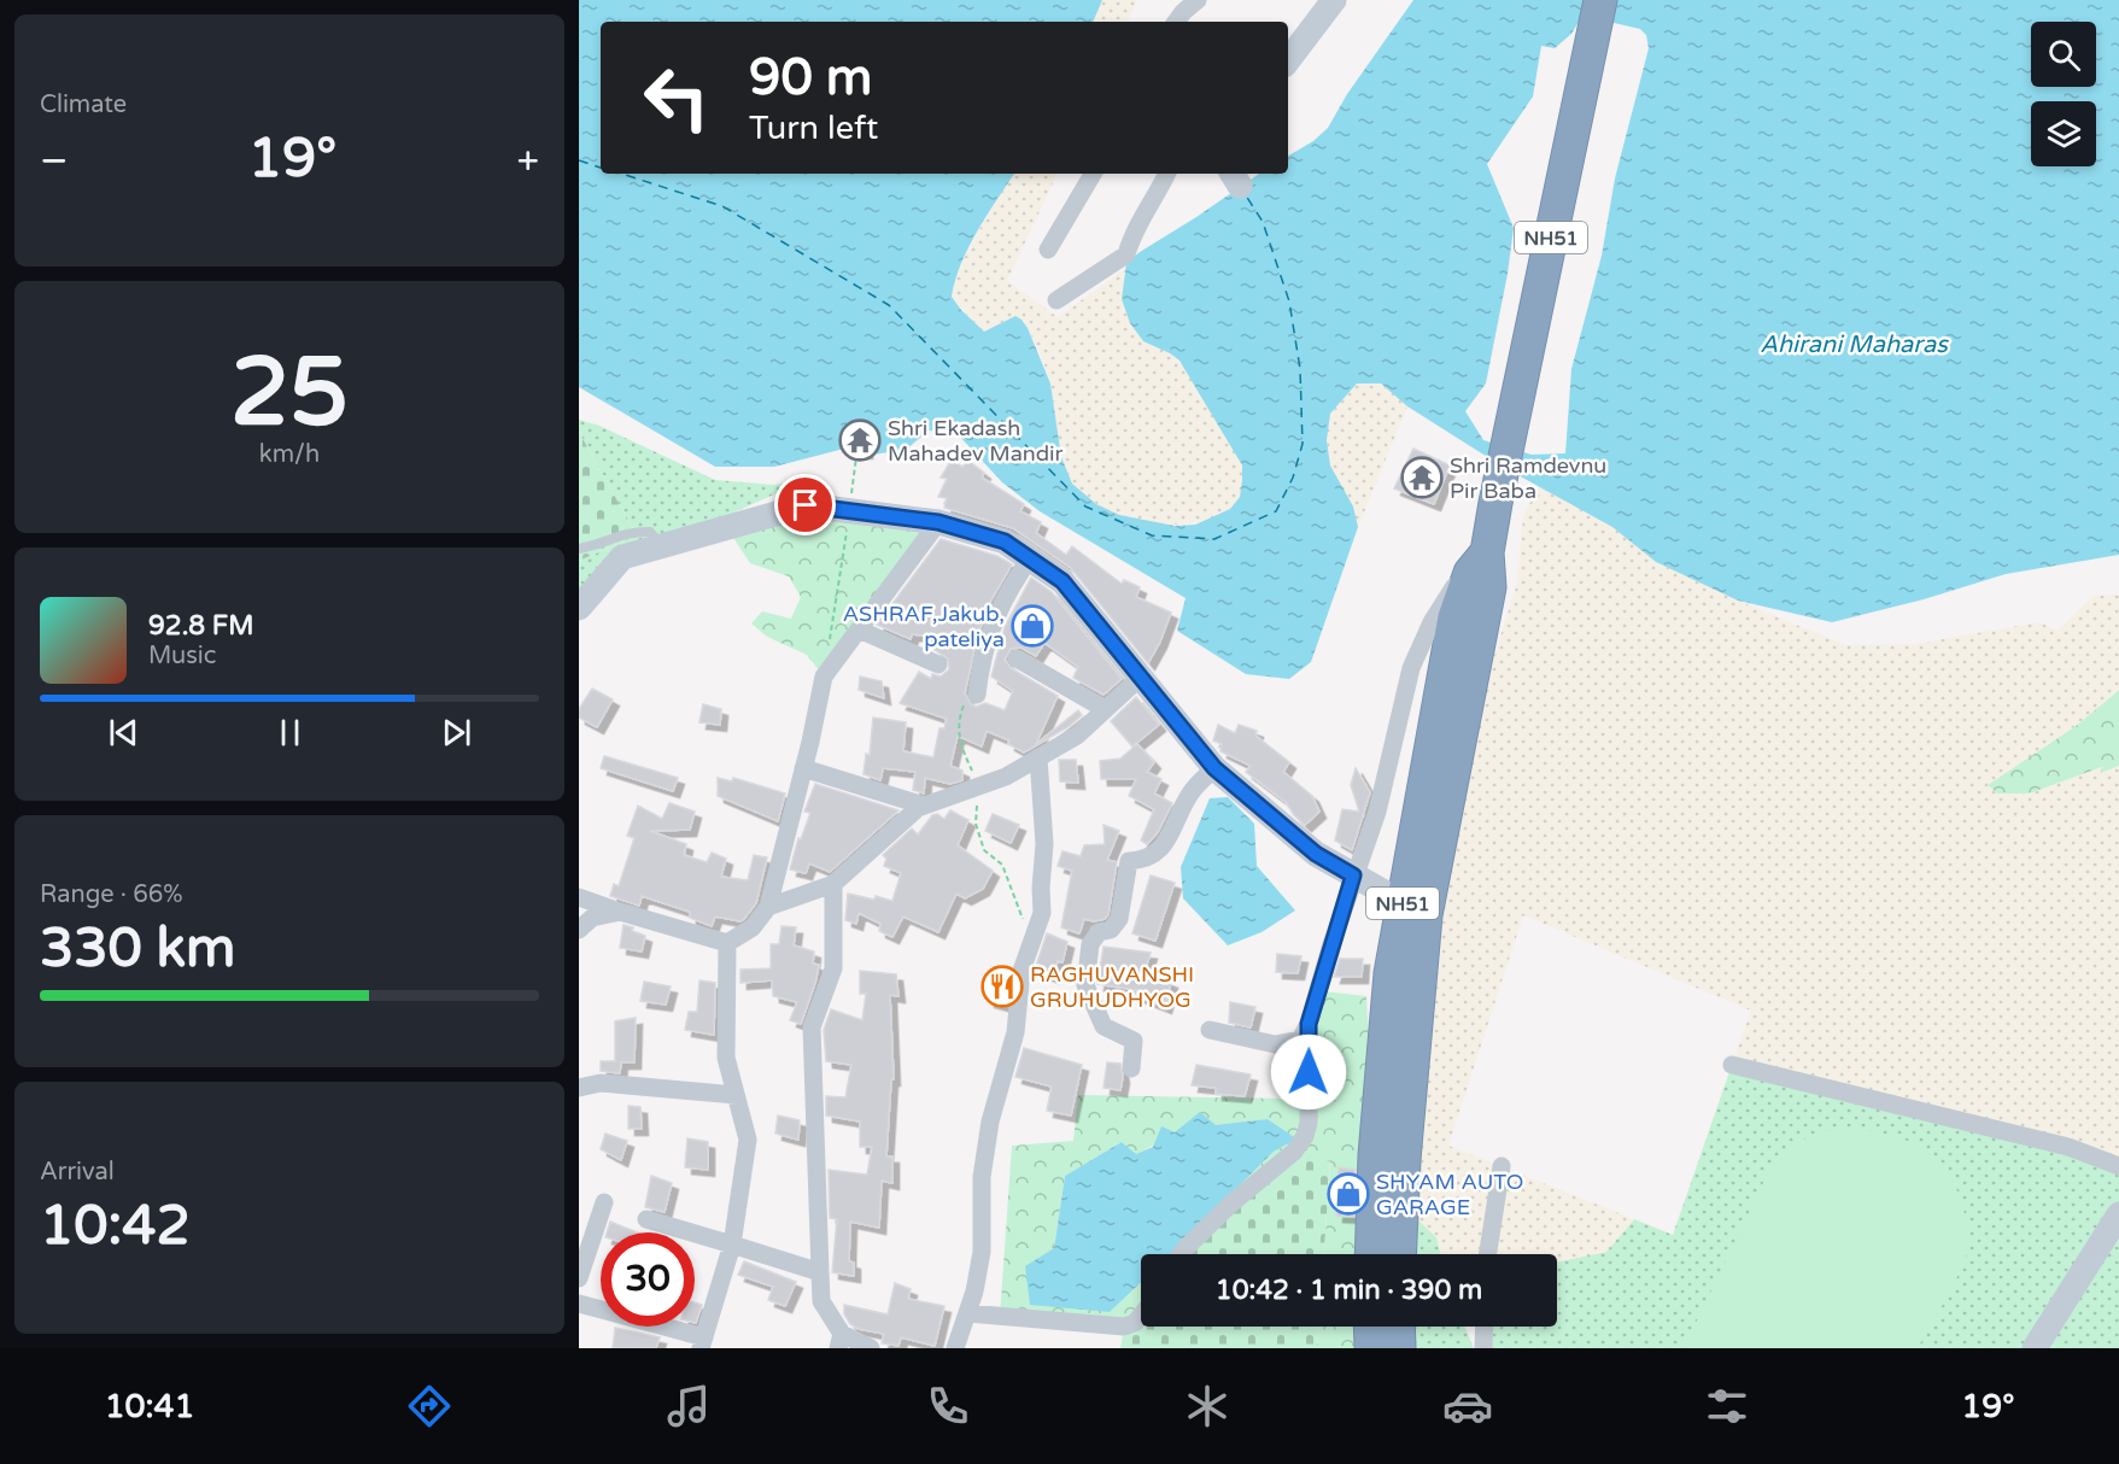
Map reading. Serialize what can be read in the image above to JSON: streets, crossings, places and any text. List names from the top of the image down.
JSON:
{
  "streets": {
    "highway": ["NH51"]
  },
  "water": ["Ahirani Maharas"],
  "places": {
    "temple": ["Shri Ekadash Mahadev Mandir", "Shri Ramdevnu Pir Baba"],
    "shop": ["ASHRAF,Jakub, pateliya", "SHYAM AUTO GARAGE"],
    "restaurant": ["RAGHUVANSHI GRUHUDHYOG"]
  },
  "page": {
    "tile": [
      "Climate",
      ["25", "km/h"],
      ["Range · 66%", "330 km"],
      ["Arrival", "10:42"]
    ],
    "turn": ["90 m", "Turn left"],
    "heat": ["−", "19°", "+"],
    "song": ["92.8 FM", "Music"],
    "limit": "30",
    "trip": "10:42 · 1 min · 390 m",
    "tabs": ["10:41", "19°"]
  }
}
